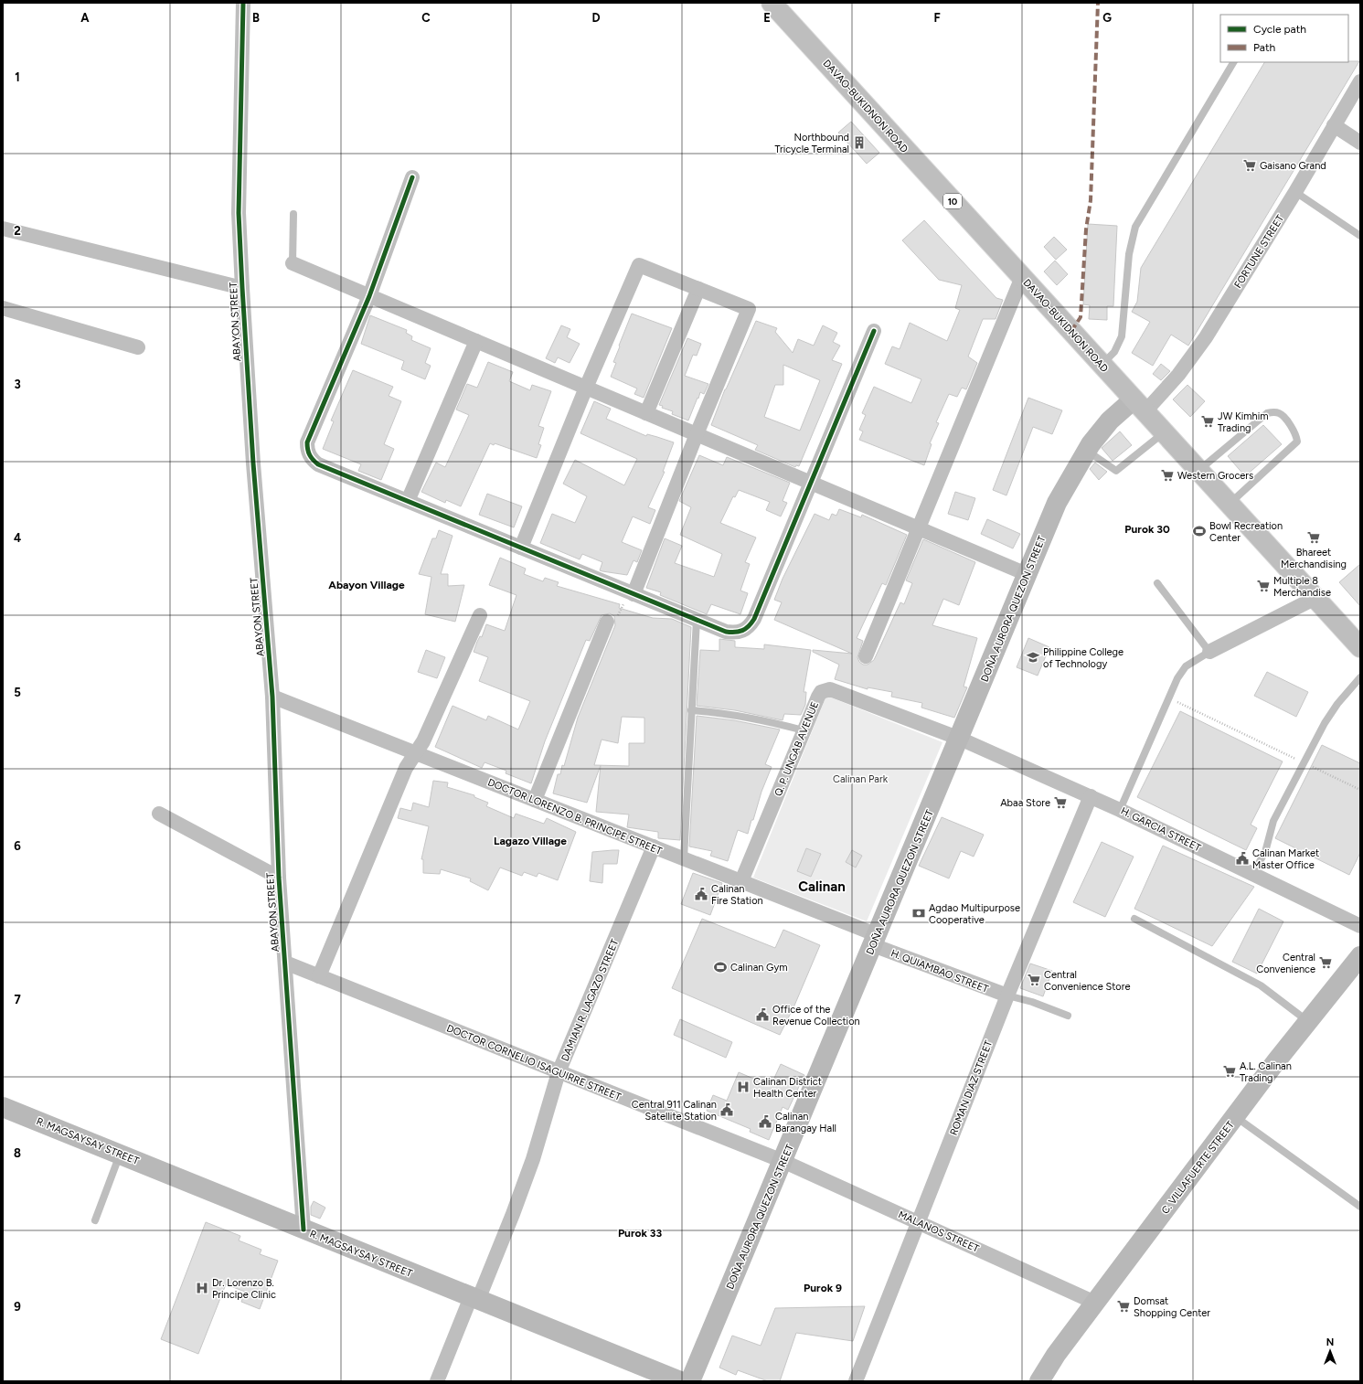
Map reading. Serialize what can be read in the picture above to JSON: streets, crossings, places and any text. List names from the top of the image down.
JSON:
{
  "streets": {
    "highway": ["DAVAO-BUKIDNON ROAD", "10"],
    "main road": ["DOÑA AURORA QUEZON STREET", "R. MAGSAYSAY STREET", "C. VILLAFUERTE STREET"],
    "street": [
      "FORTUNE STREET",
      "ABAYON STREET",
      "Q. P. UNGAB AVENUE",
      "DOCTOR LORENZO B. PRINCIPE STREET",
      "H. GARCIA STREET",
      "H. QUIAMBAO STREET",
      "DAMIAN R. LAGAZO STREET",
      "DOCTOR CORNELIO ISAGUIRRE STREET",
      "ROMAN DIAZ STREET",
      "MALANOS STREET"
    ]
  },
  "crossings": [
    ["DAVAO-BUKIDNON ROAD", "FORTUNE STREET"],
    ["DAVAO-BUKIDNON ROAD", "DOÑA AURORA QUEZON STREET"],
    ["FORTUNE STREET", "DOÑA AURORA QUEZON STREET"],
    ["ABAYON STREET", "DOCTOR LORENZO B. PRINCIPE STREET"],
    ["ABAYON STREET", "DOCTOR CORNELIO ISAGUIRRE STREET"],
    ["ABAYON STREET", "R. MAGSAYSAY STREET"],
    ["DOÑA AURORA QUEZON STREET", "Q. P. UNGAB AVENUE"],
    ["DOÑA AURORA QUEZON STREET", "DOCTOR LORENZO B. PRINCIPE STREET"],
    ["DOÑA AURORA QUEZON STREET", "H. GARCIA STREET"],
    ["DOÑA AURORA QUEZON STREET", "H. QUIAMBAO STREET"],
    ["DOÑA AURORA QUEZON STREET", "DOCTOR CORNELIO ISAGUIRRE STREET"],
    ["DOÑA AURORA QUEZON STREET", "MALANOS STREET"],
    ["Q. P. UNGAB AVENUE", "DOCTOR LORENZO B. PRINCIPE STREET"],
    ["Q. P. UNGAB AVENUE", "H. GARCIA STREET"],
    ["DOCTOR LORENZO B. PRINCIPE STREET", "H. QUIAMBAO STREET"],
    ["DOCTOR LORENZO B. PRINCIPE STREET", "DAMIAN R. LAGAZO STREET"],
    ["H. GARCIA STREET", "ROMAN DIAZ STREET"],
    ["H. QUIAMBAO STREET", "ROMAN DIAZ STREET"],
    ["DAMIAN R. LAGAZO STREET", "DOCTOR CORNELIO ISAGUIRRE STREET"],
    ["DAMIAN R. LAGAZO STREET", "R. MAGSAYSAY STREET"],
    ["DOCTOR CORNELIO ISAGUIRRE STREET", "MALANOS STREET"],
    ["ROMAN DIAZ STREET", "MALANOS STREET"],
    ["C. VILLAFUERTE STREET", "MALANOS STREET"]
  ],
  "districts": [
    "Purok 30",
    "Abayon Village",
    "Lagazo Village",
    "Calinan",
    "Purok 33",
    "Purok 9"
  ],
  "parks": ["Calinan Park"],
  "places": {
    "building": ["Northbound Tricycle Terminal"],
    "supermarket": [
      "Gaisano Grand",
      "JW Kimhim Trading",
      "Western Grocers",
      "Bhareet Merchandising",
      "Multiple 8 Merchandise",
      "Abaa Store",
      "Central Convenience",
      "Central Convenience Store",
      "A.L. Calinan Trading",
      "Domsat Shopping Center"
    ],
    "sports": ["Bowl Recreation Center", "Calinan Gym"],
    "school or university": ["Philippine College of Technology"],
    "public building": [
      "Calinan Market Master Office",
      "Calinan Fire Station",
      "Office of the Revenue Collection",
      "Central 911 Calinan Satellite Station",
      "Calinan Barangay Hall"
    ],
    "bank": ["Agdao Multipurpose Cooperative"],
    "hospital": ["Calinan District Health Center", "Dr. Lorenzo B. Principe Clinic"]
  },
  "legend": ["Cycle path", "Path"],
  "north": "top",
  "grid": {
    "columns": [
      "A",
      "B",
      "C",
      "D",
      "E",
      "F",
      "G"
    ],
    "rows": [
      "1",
      "2",
      "3",
      "4",
      "5",
      "6",
      "7",
      "8",
      "9"
    ]
  }
}
